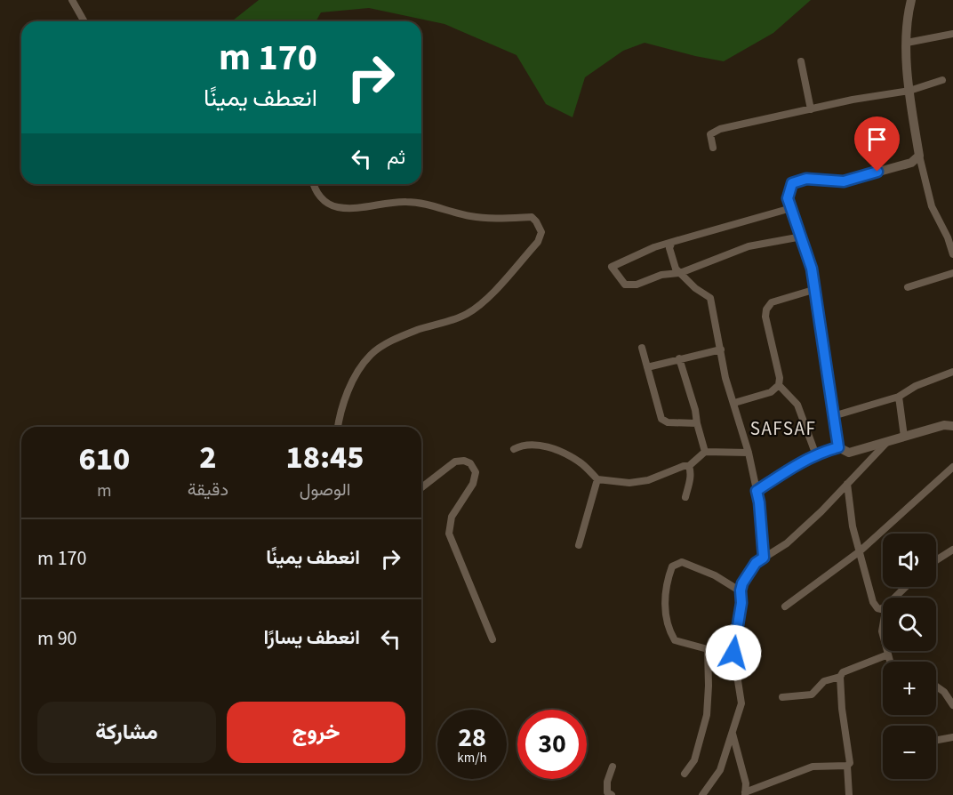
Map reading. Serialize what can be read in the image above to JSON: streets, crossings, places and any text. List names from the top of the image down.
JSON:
{
  "districts": ["SAFSAF"],
  "page": {
    "turn": ["170 m", "انعطف يمينًا"],
    "then": "ثم",
    "eta": [
      "18:45",
      "الوصول",
      "2",
      "دقيقة",
      "610",
      "m"
    ],
    "list": [
      {
        "name": "انعطف يمينًا",
        "value": "170 m"
      },
      {
        "name": "انعطف يسارًا",
        "value": "90 m"
      }
    ],
    "map_buttons": ["+", "−"],
    "buttons": ["خروج", "مشاركة"],
    "speed": "28 km/h",
    "limit": "30"
  }
}
